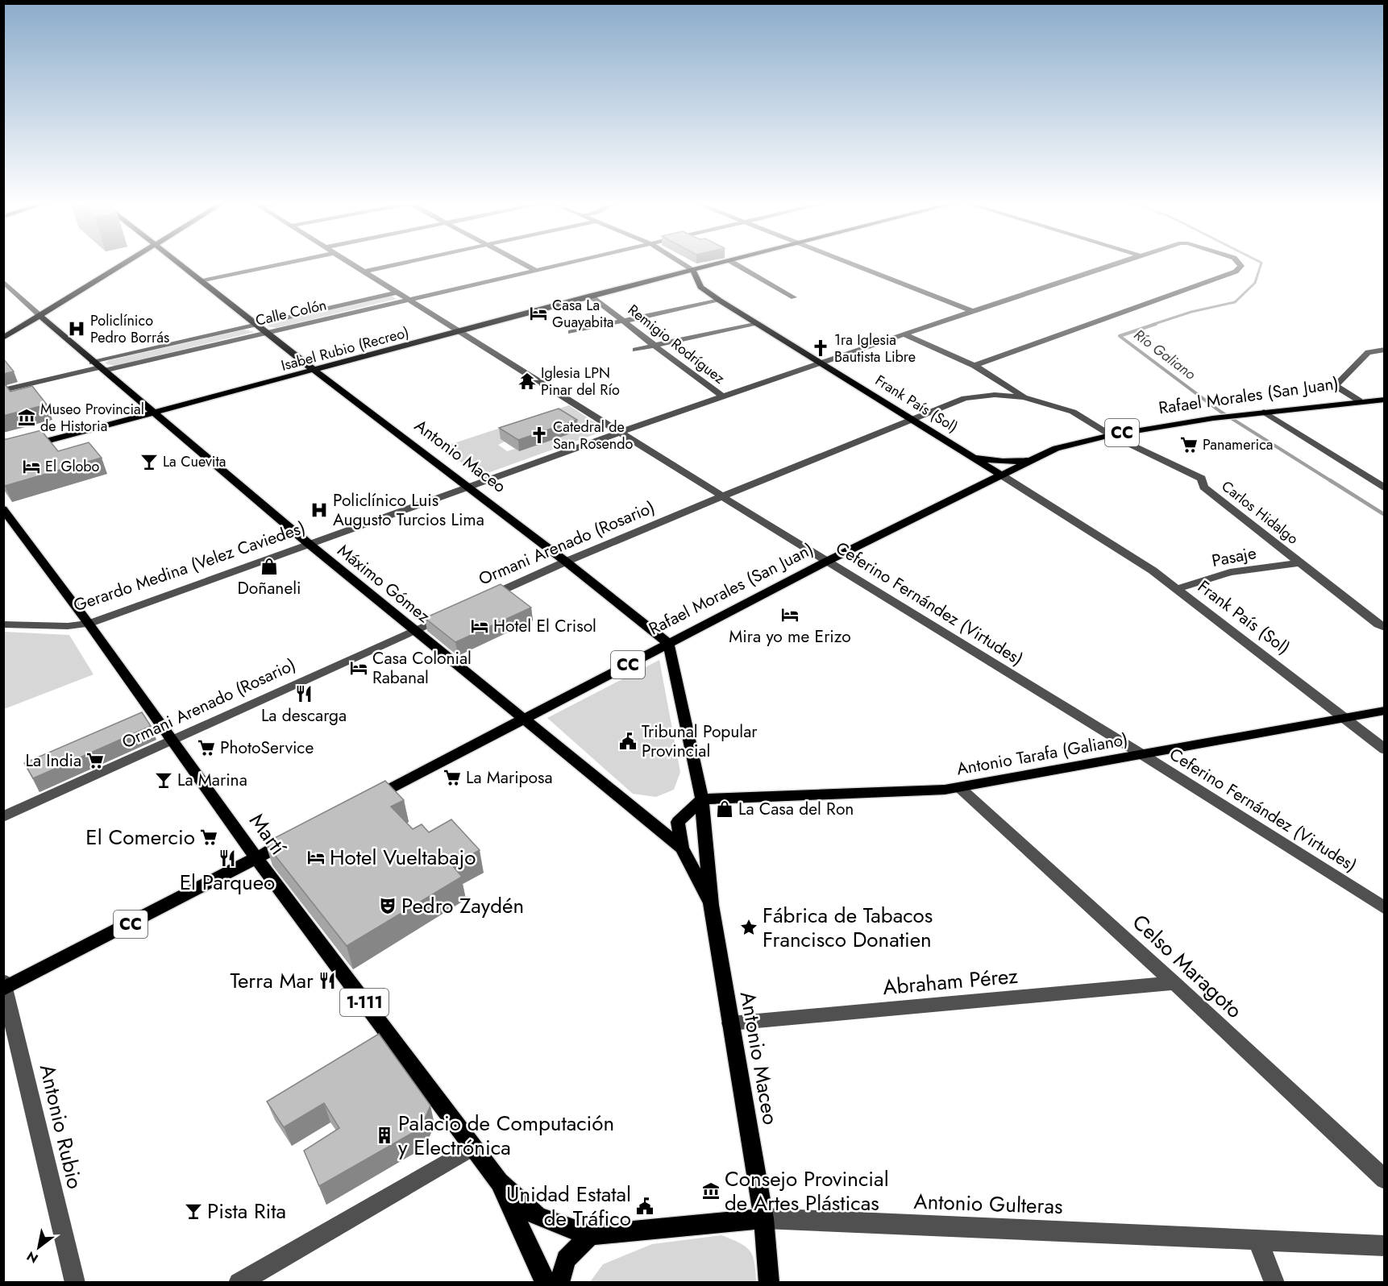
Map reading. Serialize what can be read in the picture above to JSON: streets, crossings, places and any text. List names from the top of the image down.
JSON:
{
  "streets": {
    "main road": [
      "Isabel Rubio (Recreo)",
      "Rafael Morales (San Juan)",
      "Frank País (Sol)",
      "CC",
      "Antonio Maceo",
      "Máximo Gómez",
      "Antonio Tarafa (Galiano)",
      "Martí",
      "1-111",
      "Antonio Gulteras"
    ],
    "street": [
      "Calle Colón",
      "Remigio Rodríguez",
      "Carlos Hidalgo",
      "Ormani Arenado (Rosario)",
      "Pasaje",
      "Gerardo Medina (Velez Caviedes)",
      "Ceferino Fernández (Virtudes)",
      "Celso Maragoto",
      "Abraham Pérez",
      "Antonio Rubio"
    ]
  },
  "crossings": [
    ["Calle Colón", "Antonio Maceo"],
    ["Calle Colón", "Máximo Gómez"],
    ["Calle Colón", "Ceferino Fernández (Virtudes)"],
    ["Remigio Rodríguez", "Isabel Rubio (Recreo)"],
    ["Remigio Rodríguez", "Gerardo Medina (Velez Caviedes)"],
    ["Isabel Rubio (Recreo)", "Frank País (Sol)"],
    ["Isabel Rubio (Recreo)", "Antonio Maceo"],
    ["Isabel Rubio (Recreo)", "Máximo Gómez"],
    ["Isabel Rubio (Recreo)", "Ceferino Fernández (Virtudes)"],
    ["Rafael Morales (San Juan)", "Frank País (Sol)"],
    ["Rafael Morales (San Juan)", "CC"],
    ["Rafael Morales (San Juan)", "Antonio Maceo"],
    ["Rafael Morales (San Juan)", "Carlos Hidalgo"],
    ["Rafael Morales (San Juan)", "Máximo Gómez"],
    ["Rafael Morales (San Juan)", "Ceferino Fernández (Virtudes)"],
    ["Frank País (Sol)", "CC"],
    ["Frank País (Sol)", "Ormani Arenado (Rosario)"],
    ["Frank País (Sol)", "Pasaje"],
    ["Frank País (Sol)", "Gerardo Medina (Velez Caviedes)"],
    ["Frank País (Sol)", "Antonio Tarafa (Galiano)"],
    ["CC", "Martí"],
    ["CC", "Antonio Rubio"],
    ["Antonio Maceo", "Ormani Arenado (Rosario)"],
    ["Antonio Maceo", "Gerardo Medina (Velez Caviedes)"],
    ["Antonio Maceo", "Máximo Gómez"],
    ["Antonio Maceo", "Antonio Tarafa (Galiano)"],
    ["Antonio Maceo", "Abraham Pérez"],
    ["Antonio Maceo", "Antonio Gulteras"],
    ["Carlos Hidalgo", "Ormani Arenado (Rosario)"],
    ["Carlos Hidalgo", "Pasaje"],
    ["Carlos Hidalgo", "Gerardo Medina (Velez Caviedes)"],
    ["Ormani Arenado (Rosario)", "Máximo Gómez"],
    ["Ormani Arenado (Rosario)", "Ceferino Fernández (Virtudes)"],
    ["Ormani Arenado (Rosario)", "Martí"],
    ["Gerardo Medina (Velez Caviedes)", "Máximo Gómez"],
    ["Gerardo Medina (Velez Caviedes)", "Ceferino Fernández (Virtudes)"],
    ["Gerardo Medina (Velez Caviedes)", "Martí"],
    ["Ceferino Fernández (Virtudes)", "Antonio Tarafa (Galiano)"],
    ["Antonio Tarafa (Galiano)", "Celso Maragoto"],
    ["Martí", "1-111"],
    ["Martí", "Antonio Gulteras"],
    ["Celso Maragoto", "Abraham Pérez"],
    ["1-111", "Antonio Gulteras"]
  ],
  "water": ["Río Galiano"],
  "places": {
    "hotel": [
      "Casa La Guayabita",
      "El Globo",
      "Mira yo me Erizo",
      "Hotel El Crisol",
      "Casa Colonial Rabanal",
      "Hotel Vueltabajo"
    ],
    "hospital": ["Policlínico Pedro Borrás", "Policlínico Luis Augusto Turcios Lima"],
    "church": ["1ra Iglesia Bautista Libre", "Catedral de San Rosendo"],
    "temple": ["Iglesia LPN Pinar del Río"],
    "museum": ["Museo Provincial de Historia", "Consejo Provincial de Artes Plásticas"],
    "supermarket": [
      "Panamerica",
      "PhotoService",
      "La India",
      "La Mariposa",
      "El Comercio"
    ],
    "bar": ["La Cuevita", "La Marina", "Pista Rita"],
    "shop": ["Doñaneli", "La Casa del Ron"],
    "restaurant": ["La descarga", "El Parqueo", "Terra Mar"],
    "public building": ["Tribunal Popular Provincial", "Unidad Estatal de Tráfico"],
    "theatre": ["Pedro Zaydén"],
    "place": ["Fábrica de Tabacos Francisco Donatien"],
    "building": ["Palacio de Computación y Electrónica"]
  },
  "north": "bottom left"
}
